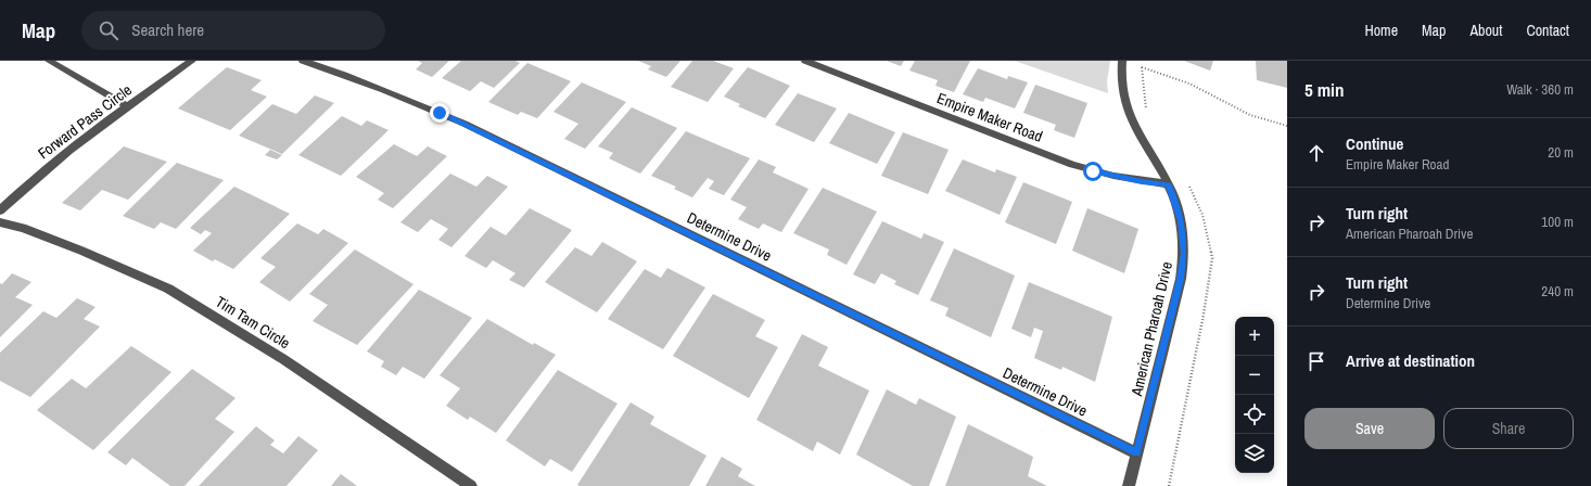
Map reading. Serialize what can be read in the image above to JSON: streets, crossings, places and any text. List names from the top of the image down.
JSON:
{
  "streets": {
    "street": [
      "Empire Maker Road",
      "Forward Pass Circle",
      "Determine Drive",
      "Tim Tam Circle",
      "American Pharoah Drive"
    ]
  },
  "crossings": [
    ["Empire Maker Road", "American Pharoah Drive"],
    ["Determine Drive", "American Pharoah Drive"]
  ],
  "page": {
    "header": "Map",
    "search": "Search here",
    "nav": [
      "Home",
      "Map",
      "About",
      "Contact"
    ],
    "heading": ["5 min", "Walk · 360 m"],
    "list": [
      ["Continue", "Empire Maker Road", "20 m"],
      ["Turn right", "American Pharoah Drive", "100 m"],
      ["Turn right", "Determine Drive", "240 m"],
      "Arrive at destination"
    ],
    "map_buttons": ["+", "−"],
    "buttons": ["Save", "Share"]
  }
}
